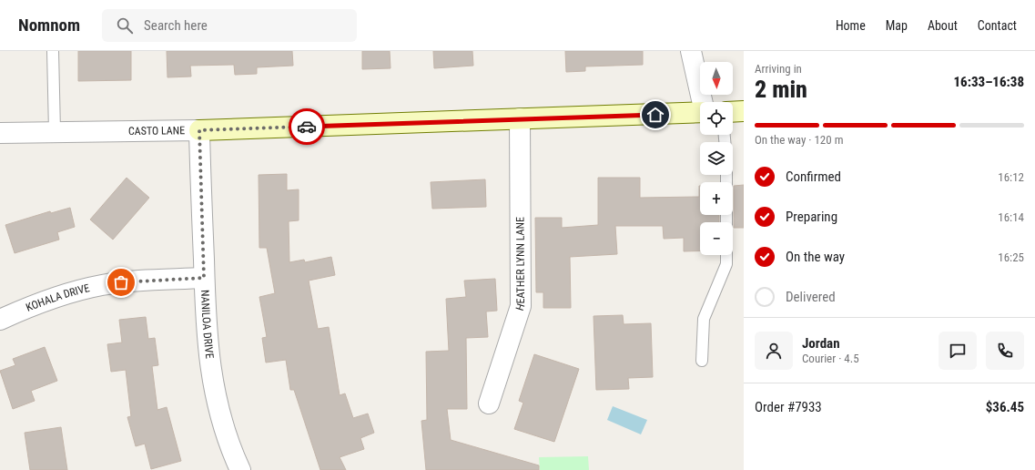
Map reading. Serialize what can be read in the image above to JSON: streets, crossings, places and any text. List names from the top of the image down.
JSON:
{
  "streets": {
    "street": [
      "CASTO LANE",
      "HEATHER LYNN LANE",
      "KOHALA DRIVE",
      "NANILOA DRIVE"
    ]
  },
  "crossings": [
    ["CASTO LANE", "HEATHER LYNN LANE"],
    ["CASTO LANE", "NANILOA DRIVE"],
    ["KOHALA DRIVE", "NANILOA DRIVE"]
  ],
  "north": "bottom",
  "page": {
    "header": "Nomnom",
    "search": "Search here",
    "nav": [
      "Home",
      "Map",
      "About",
      "Contact"
    ],
    "heading": ["2 min", "Arriving in", "16:33–16:38"],
    "panel": [
      "Jordan",
      "Courier · 4.5",
      "Order #7933",
      "$36.45"
    ],
    "map_buttons": ["+", "−"],
    "bar": "On the way · 120 m",
    "list": [
      ["Confirmed", "16:12"],
      ["Preparing", "16:14"],
      ["On the way", "16:25"],
      "Delivered"
    ]
  }
}
